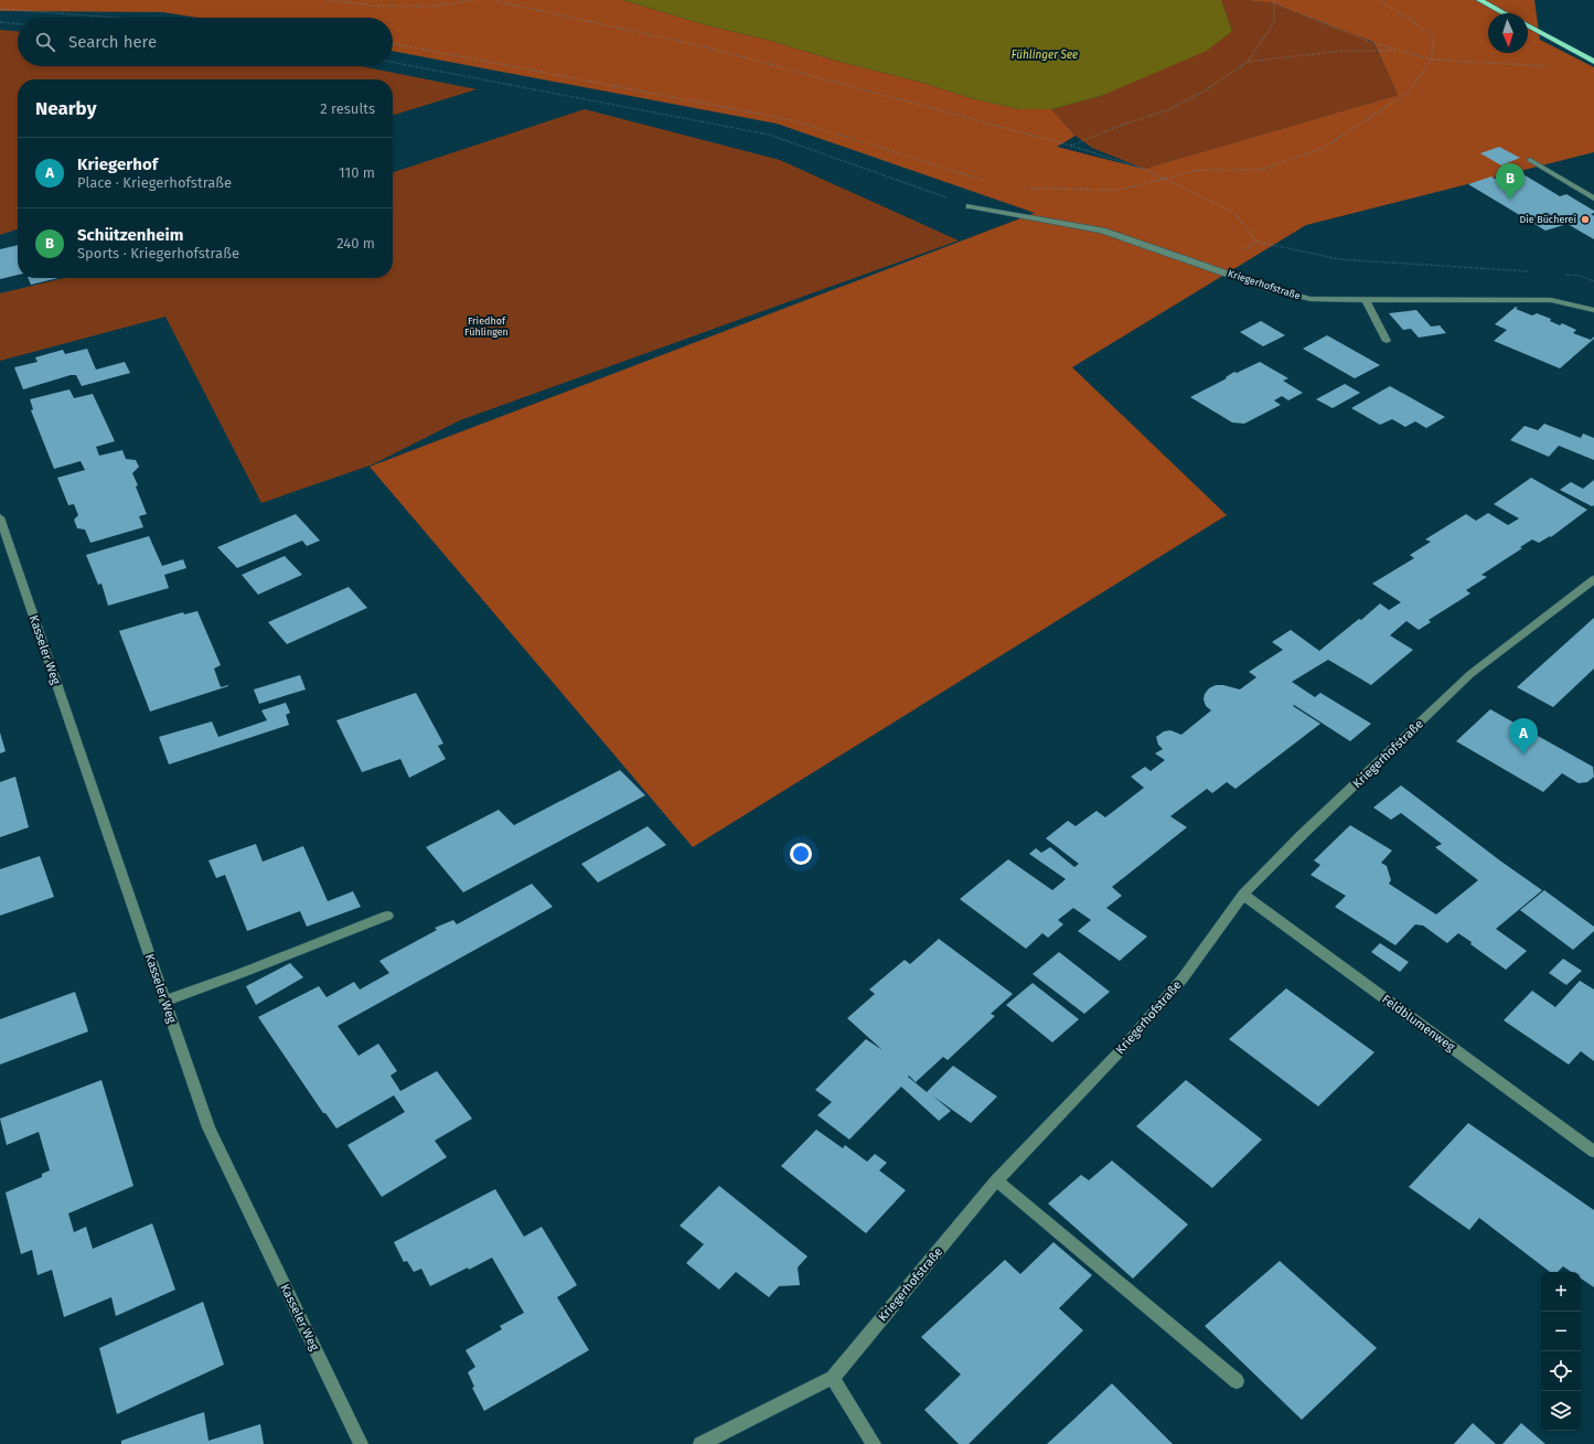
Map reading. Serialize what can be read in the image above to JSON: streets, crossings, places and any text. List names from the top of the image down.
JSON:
{
  "streets": {
    "street": ["Kriegerhofstraße", "Kasseler Weg", "Feldblumenweg"]
  },
  "crossings": [
    ["Kriegerhofstraße", "Feldblumenweg"]
  ],
  "water": ["Fühlinger See"],
  "parks": ["Friedhof Fühlingen"],
  "places": ["Die Bücherei"],
  "north": "bottom",
  "page": {
    "search": "Search here",
    "heading": ["Nearby", "2 results"],
    "list": [
      {
        "mark": "A",
        "name": "Kriegerhof",
        "note": "Place · Kriegerhofstraße",
        "value": "110 m"
      },
      {
        "mark": "B",
        "name": "Schützenheim",
        "note": "Sports · Kriegerhofstraße",
        "value": "240 m"
      }
    ],
    "pins": ["B", "A"],
    "map_buttons": ["+", "−"]
  }
}
